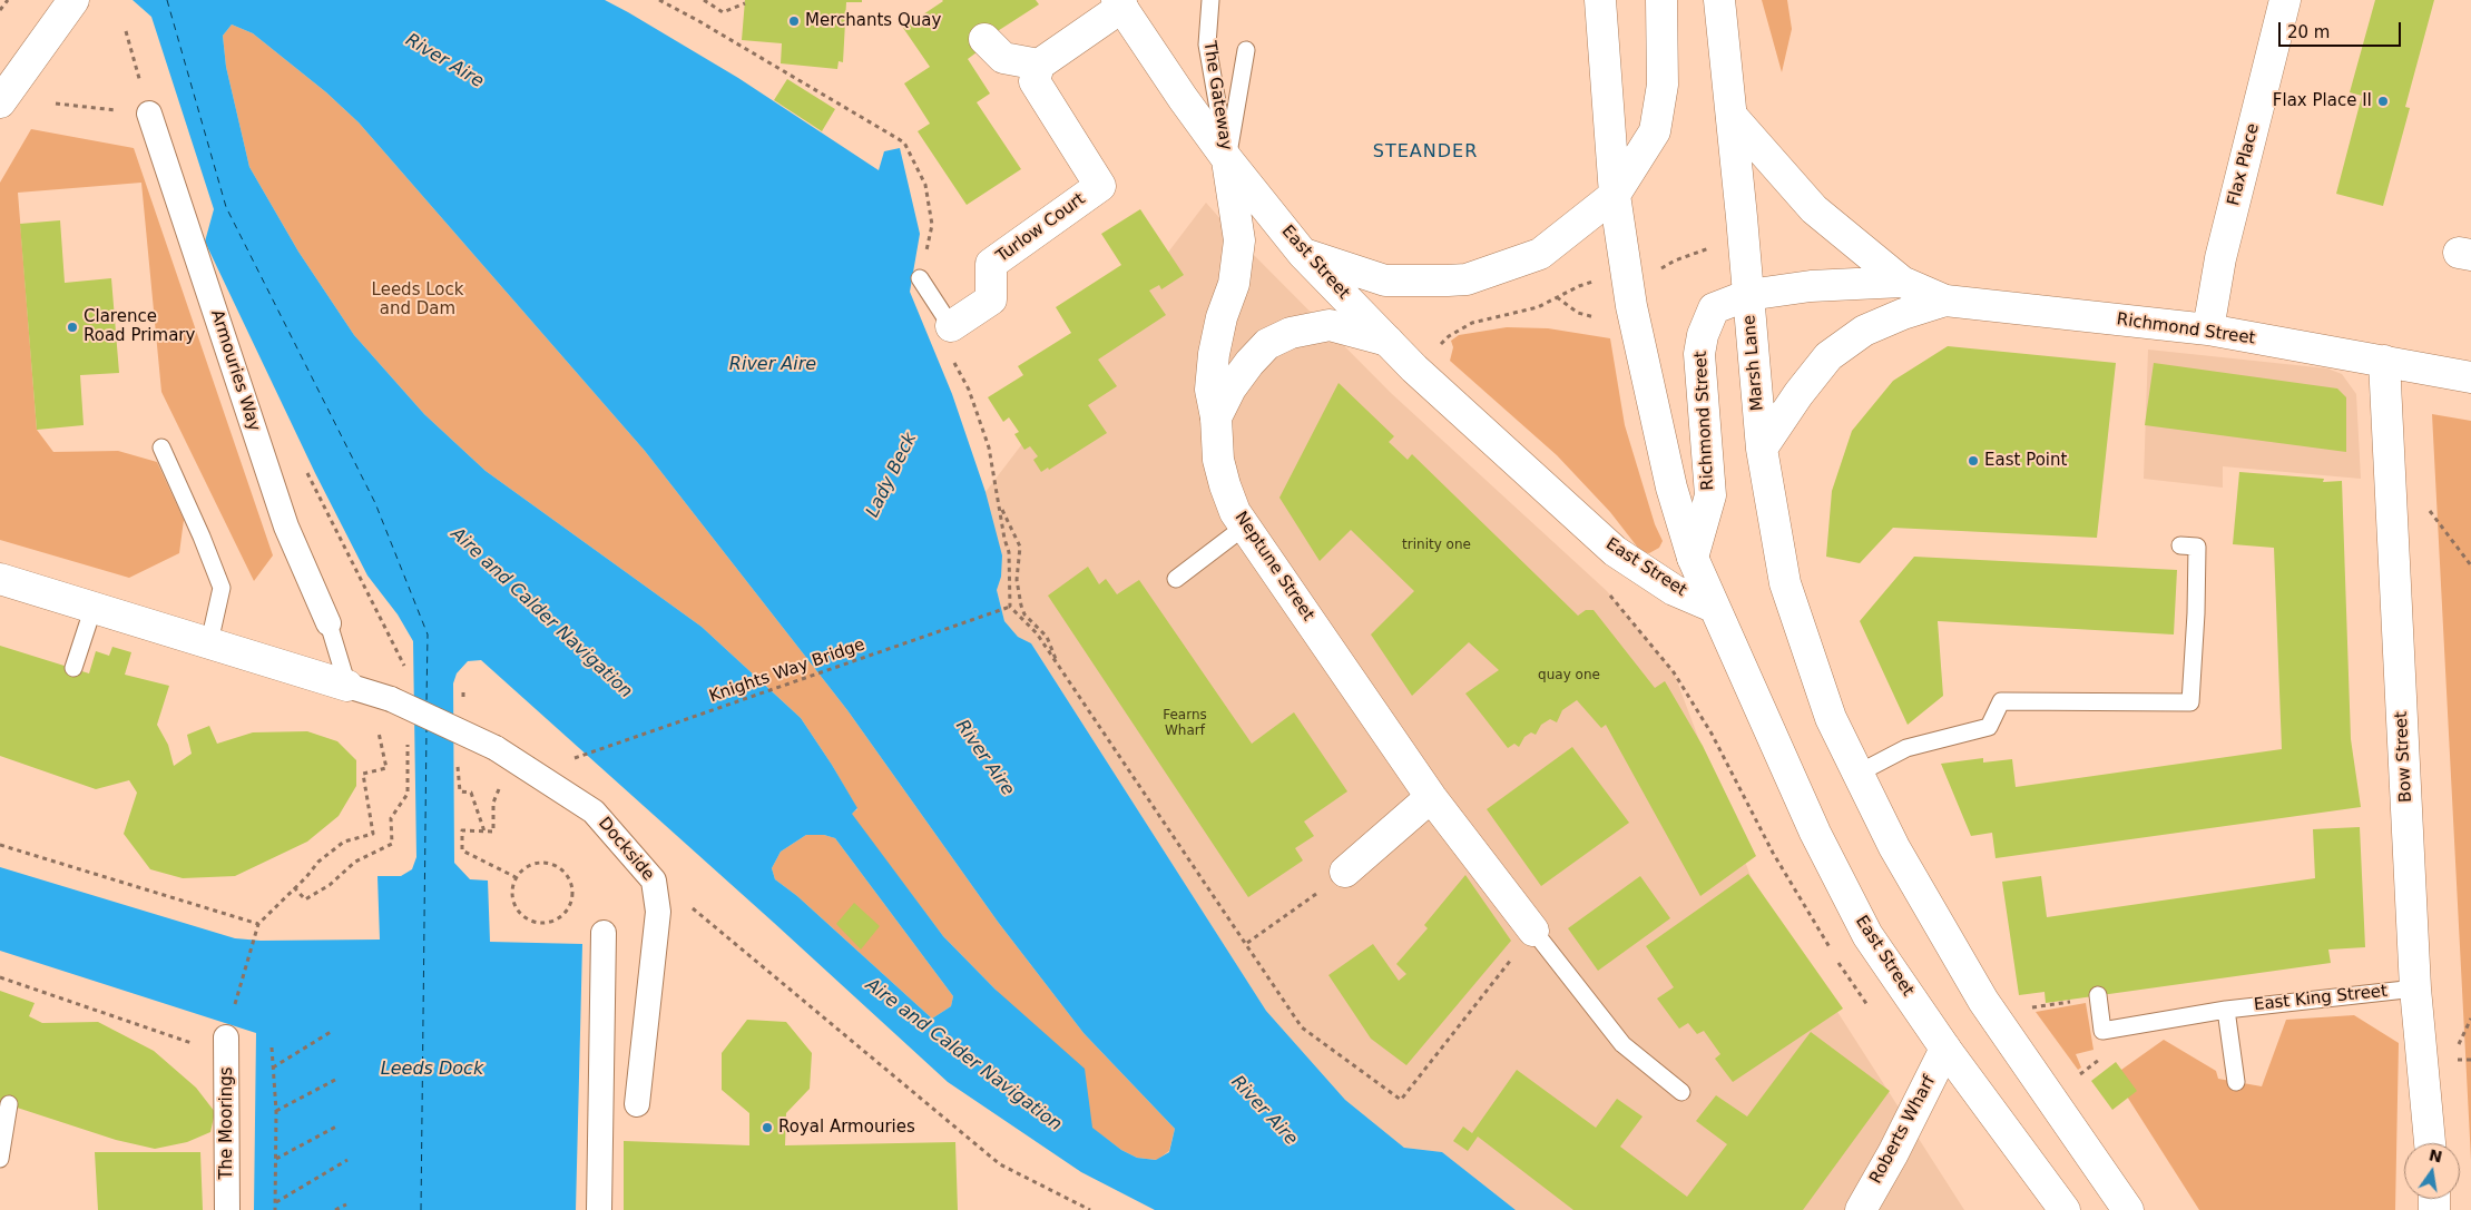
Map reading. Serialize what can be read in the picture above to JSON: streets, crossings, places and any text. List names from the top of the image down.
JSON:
{
  "streets": {
    "main road": [
      "Flax Place",
      "Turlow Court",
      "East Street",
      "Richmond Street",
      "Marsh Lane",
      "Neptune Street",
      "Bow Street",
      "Roberts Wharf"
    ],
    "street": ["Armouries Way", "Dockside", "The Moorings"],
    "lane": ["The Gateway", "East King Street"],
    "path": ["Knights Way Bridge"]
  },
  "crossings": [
    ["The Gateway", "East Street"],
    ["Flax Place", "Richmond Street"],
    ["East Street", "Neptune Street"],
    ["East Street", "Roberts Wharf"],
    ["Richmond Street", "Marsh Lane"],
    ["Richmond Street", "Bow Street"],
    ["Bow Street", "East King Street"]
  ],
  "districts": ["STEANDER"],
  "water": [
    "River Aire",
    "Lady Beck",
    "Aire and Calder Navigation",
    "Leeds Dock"
  ],
  "parks": ["Leeds Lock and Dam"],
  "places": [
    "Merchants Quay",
    "Flax Place II",
    "Clarence Road Primary",
    "East Point",
    "Royal Armouries"
  ],
  "house_numbers": ["trinity one", "quay one", "Fearns Wharf"],
  "scale_bar": "20 m",
  "north": "top"
}
